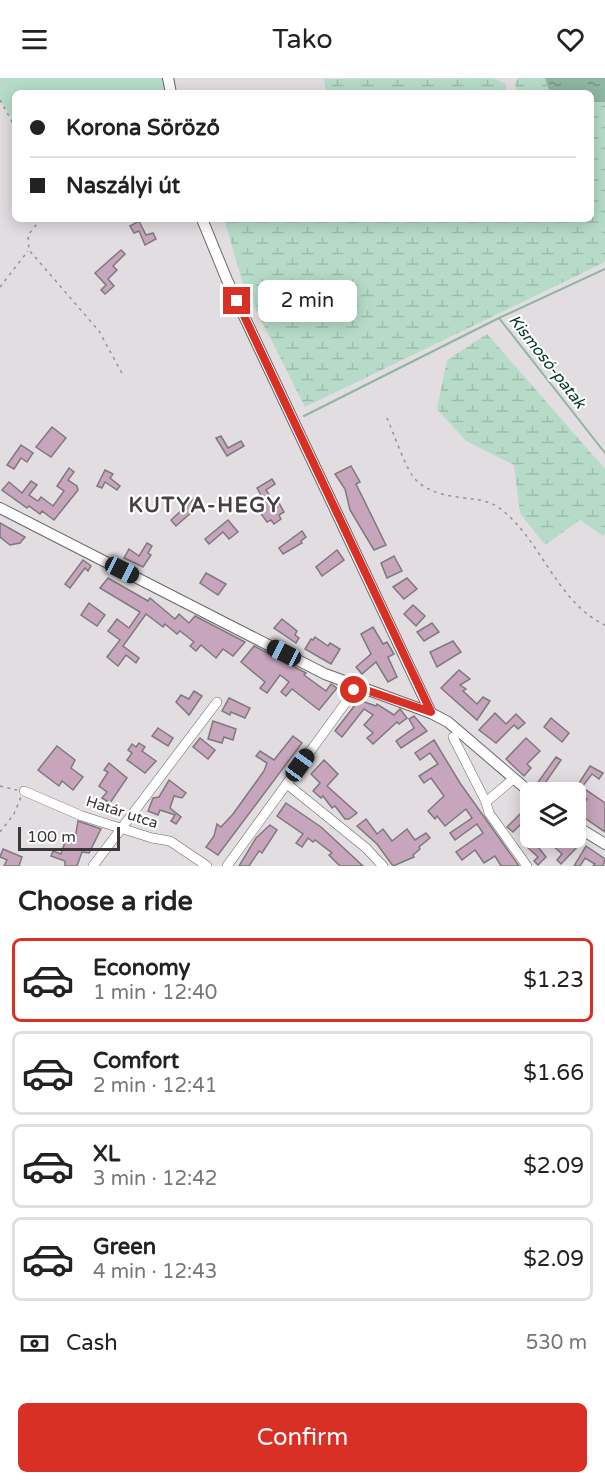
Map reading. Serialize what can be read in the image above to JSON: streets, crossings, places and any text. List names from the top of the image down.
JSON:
{
  "streets": {
    "street": ["Határ utca"]
  },
  "districts": ["KUTYA-HEGY"],
  "water": ["Kismosó-patak"],
  "scale_bar": "100 m",
  "page": {
    "header": "Tako",
    "banner": ["Korona Söröző", "Naszályi út"],
    "bubble": "2 min",
    "scale": "100 m",
    "heading": "Choose a ride",
    "list": [
      {
        "name": "Economy",
        "note": "1 min · 12:40",
        "value": "$1.23"
      },
      {
        "name": "Comfort",
        "note": "2 min · 12:41",
        "value": "$1.66"
      },
      {
        "name": "XL",
        "note": "3 min · 12:42",
        "value": "$2.09"
      },
      {
        "name": "Green",
        "note": "4 min · 12:43",
        "value": "$2.09"
      }
    ],
    "pay": ["Cash", "530 m"],
    "buttons": "Confirm"
  }
}
